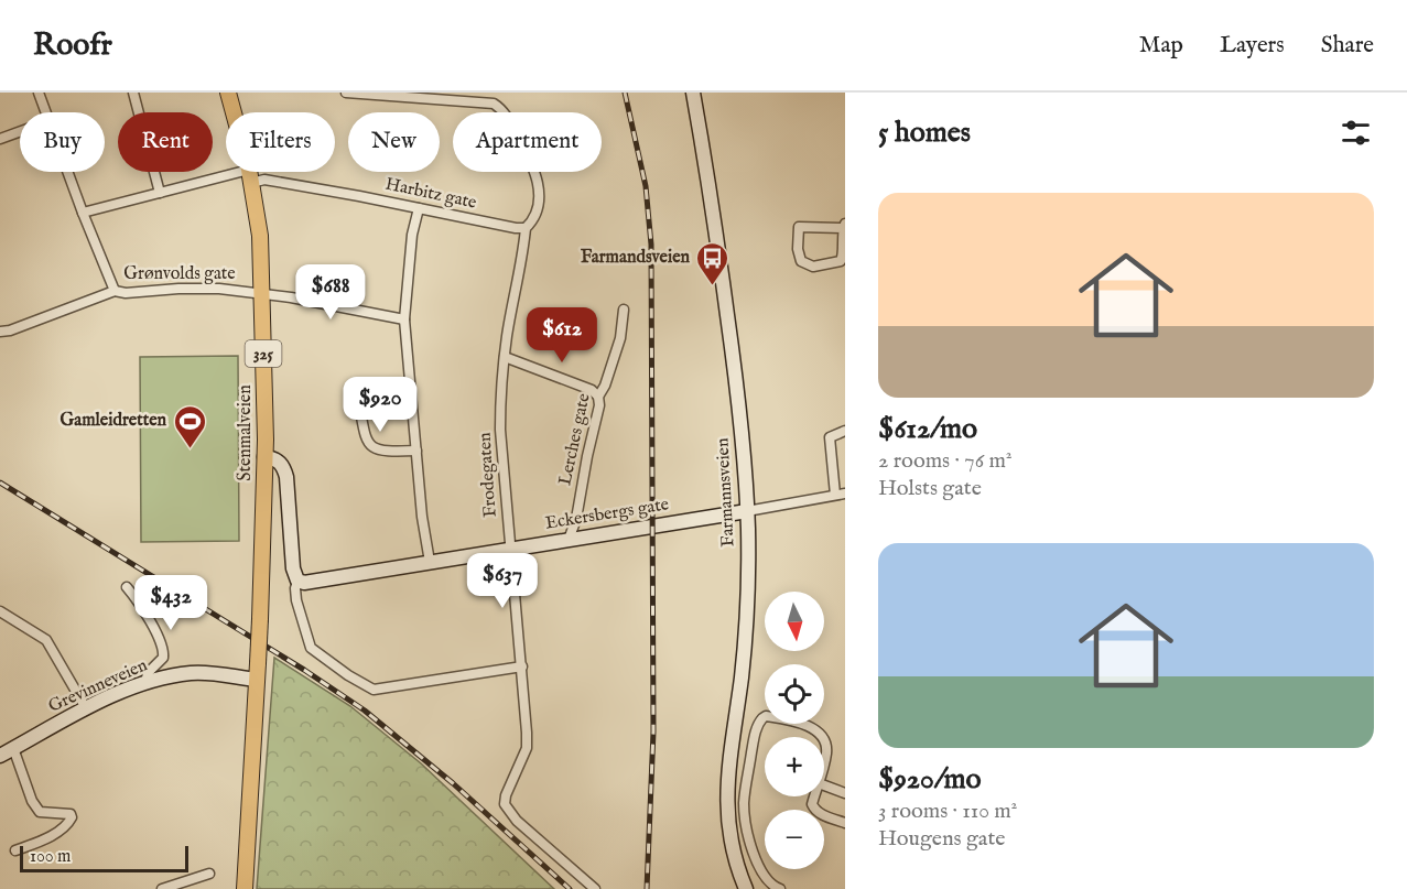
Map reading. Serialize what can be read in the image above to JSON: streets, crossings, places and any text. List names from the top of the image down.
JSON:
{
  "streets": {
    "main road": [
      "325",
      "Stenmalveien",
      "Farmannsveien",
      "Eckersbergs gate",
      "Grevinneveien"
    ],
    "street": [
      "Harbitz gate",
      "Grønvolds gate",
      "Lerches gate",
      "Frodegaten"
    ]
  },
  "crossings": [
    ["Harbitz gate", "Stenmalveien"],
    ["Harbitz gate", "Frodegaten"],
    ["Grønvolds gate", "Stenmalveien"],
    ["325", "Stenmalveien"],
    ["325", "Grevinneveien"],
    ["Stenmalveien", "Grevinneveien"],
    ["Lerches gate", "Eckersbergs gate"],
    ["Frodegaten", "Eckersbergs gate"],
    ["Farmannsveien", "Eckersbergs gate"]
  ],
  "places": {
    "bus stop": ["Farmandsveien"],
    "sports": ["Gamleidretten"]
  },
  "scale_bar": "100 m",
  "north": "bottom",
  "page": {
    "header": "Roofr",
    "nav": ["Map", "Layers", "Share"],
    "heading": "5 homes",
    "chip": [
      "Buy",
      "Rent",
      "Filters",
      "New",
      "Apartment"
    ],
    "list": [
      {
        "name": "$612/mo",
        "note": "2 rooms · 76 m² · Holsts gate"
      },
      {
        "name": "$920/mo",
        "note": "3 rooms · 110 m² · Hougens gate"
      }
    ],
    "price": [
      "$688",
      "$612",
      "$920",
      "$637",
      "$432"
    ],
    "map_buttons": ["+", "−"],
    "scale": "100 m"
  }
}
